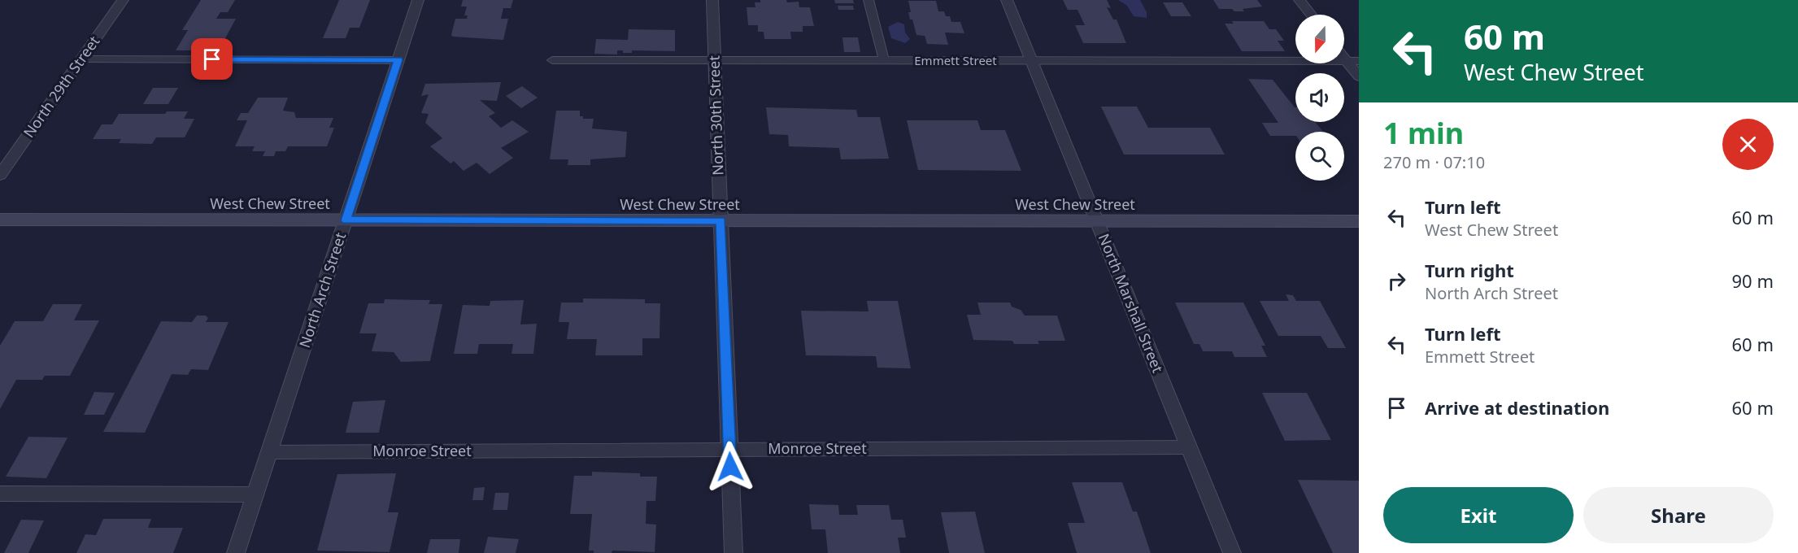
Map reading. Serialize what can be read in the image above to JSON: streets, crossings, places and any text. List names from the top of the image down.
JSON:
{
  "streets": {
    "street": [
      "North 29th Street",
      "North 30th Street",
      "West Chew Street",
      "North Arch Street",
      "North Marshall Street"
    ],
    "lane": ["Emmett Street", "Monroe Street"]
  },
  "crossings": [
    ["Emmett Street", "North 30th Street"],
    ["Emmett Street", "North Marshall Street"],
    ["North 30th Street", "West Chew Street"],
    ["North 30th Street", "Monroe Street"],
    ["West Chew Street", "North Arch Street"],
    ["West Chew Street", "North Marshall Street"],
    ["North Arch Street", "Monroe Street"],
    ["North Marshall Street", "Monroe Street"]
  ],
  "north": "bottom",
  "page": {
    "turn": ["60 m", "West Chew Street"],
    "heading": ["1 min", "270 m · 07:10"],
    "list": [
      {
        "name": "Turn left",
        "note": "West Chew Street",
        "value": "60 m"
      },
      {
        "name": "Turn right",
        "note": "North Arch Street",
        "value": "90 m"
      },
      {
        "name": "Turn left",
        "note": "Emmett Street",
        "value": "60 m"
      },
      {
        "name": "Arrive at destination",
        "value": "60 m"
      }
    ],
    "buttons": ["Exit", "Share"]
  }
}
